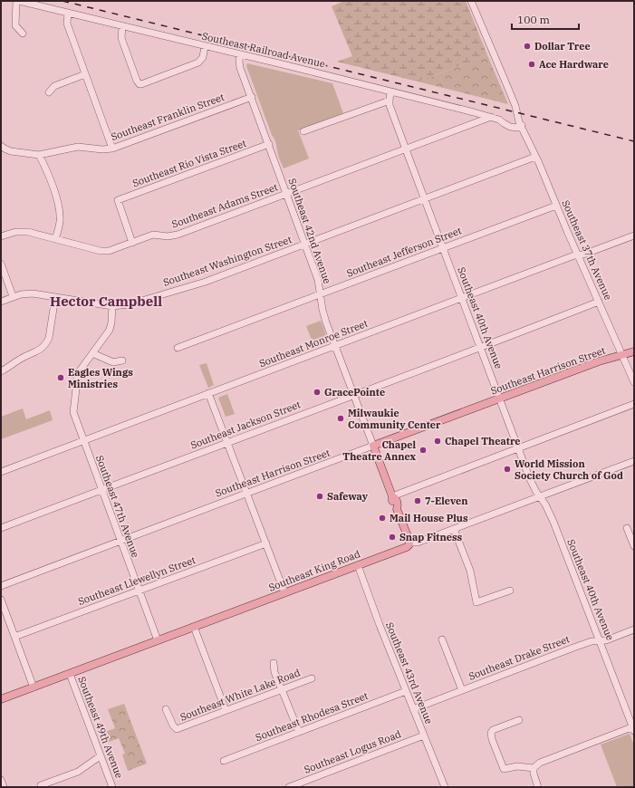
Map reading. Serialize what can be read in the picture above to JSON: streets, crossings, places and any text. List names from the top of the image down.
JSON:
{
  "streets": {
    "main road": ["Southeast 42nd Avenue", "Southeast Harrison Street", "Southeast King Road"],
    "street": [
      "Southeast Railroad Avenue",
      "Southeast Franklin Street",
      "Southeast Rio Vista Street",
      "Southeast Adams Street",
      "Southeast 37th Avenue",
      "Southeast Jefferson Street",
      "Southeast Washington Street",
      "Southeast 40th Avenue",
      "Southeast Monroe Street",
      "Southeast Jackson Street",
      "Southeast 47th Avenue",
      "Southeast Llewellyn Street",
      "Southeast Drake Street",
      "Southeast 43rd Avenue",
      "Southeast White Lake Road",
      "Southeast Rhodesa Street",
      "Southeast 49th Avenue",
      "Southeast Logus Road"
    ]
  },
  "crossings": [
    ["Southeast Railroad Avenue", "Southeast Adams Street"],
    ["Southeast Railroad Avenue", "Southeast 42nd Avenue"],
    ["Southeast Railroad Avenue", "Southeast 37th Avenue"],
    ["Southeast Railroad Avenue", "Southeast 40th Avenue"],
    ["Southeast Franklin Street", "Southeast 42nd Avenue"],
    ["Southeast Rio Vista Street", "Southeast Adams Street"],
    ["Southeast Rio Vista Street", "Southeast 42nd Avenue"],
    ["Southeast Adams Street", "Southeast 42nd Avenue"],
    ["Southeast Adams Street", "Southeast 40th Avenue"],
    ["Southeast 42nd Avenue", "Southeast Jefferson Street"],
    ["Southeast 42nd Avenue", "Southeast Washington Street"],
    ["Southeast 42nd Avenue", "Southeast Monroe Street"],
    ["Southeast 42nd Avenue", "Southeast Harrison Street"],
    ["Southeast 42nd Avenue", "Southeast Jackson Street"],
    ["Southeast 42nd Avenue", "Southeast King Road"],
    ["Southeast 37th Avenue", "Southeast Jefferson Street"],
    ["Southeast 37th Avenue", "Southeast Washington Street"],
    ["Southeast 37th Avenue", "Southeast Monroe Street"],
    ["Southeast 37th Avenue", "Southeast Harrison Street"],
    ["Southeast 37th Avenue", "Southeast Jackson Street"],
    ["Southeast Jefferson Street", "Southeast 40th Avenue"],
    ["Southeast Washington Street", "Southeast 40th Avenue"],
    ["Southeast Washington Street", "Southeast 47th Avenue"],
    ["Southeast 40th Avenue", "Southeast Monroe Street"],
    ["Southeast 40th Avenue", "Southeast Harrison Street"],
    ["Southeast 40th Avenue", "Southeast Jackson Street"],
    ["Southeast 40th Avenue", "Southeast King Road"],
    ["Southeast 40th Avenue", "Southeast Drake Street"],
    ["Southeast Monroe Street", "Southeast 47th Avenue"],
    ["Southeast Harrison Street", "Southeast 47th Avenue"],
    ["Southeast Jackson Street", "Southeast 47th Avenue"],
    ["Southeast 47th Avenue", "Southeast King Road"],
    ["Southeast 47th Avenue", "Southeast Llewellyn Street"],
    ["Southeast King Road", "Southeast 43rd Avenue"],
    ["Southeast King Road", "Southeast 49th Avenue"],
    ["Southeast Drake Street", "Southeast 43rd Avenue"],
    ["Southeast 43rd Avenue", "Southeast Rhodesa Street"],
    ["Southeast 43rd Avenue", "Southeast Logus Road"]
  ],
  "districts": ["Hector Campbell"],
  "places": [
    "Dollar Tree",
    "Ace Hardware",
    "Eagles Wings Ministries",
    "GracePointe",
    "Milwaukie Community Center",
    "Chapel Theatre",
    "Chapel Theatre Annex",
    "World Mission Society Church of God",
    "Safeway",
    "7-Eleven",
    "Mail House Plus",
    "Snap Fitness"
  ],
  "scale_bar": "100 m"
}
